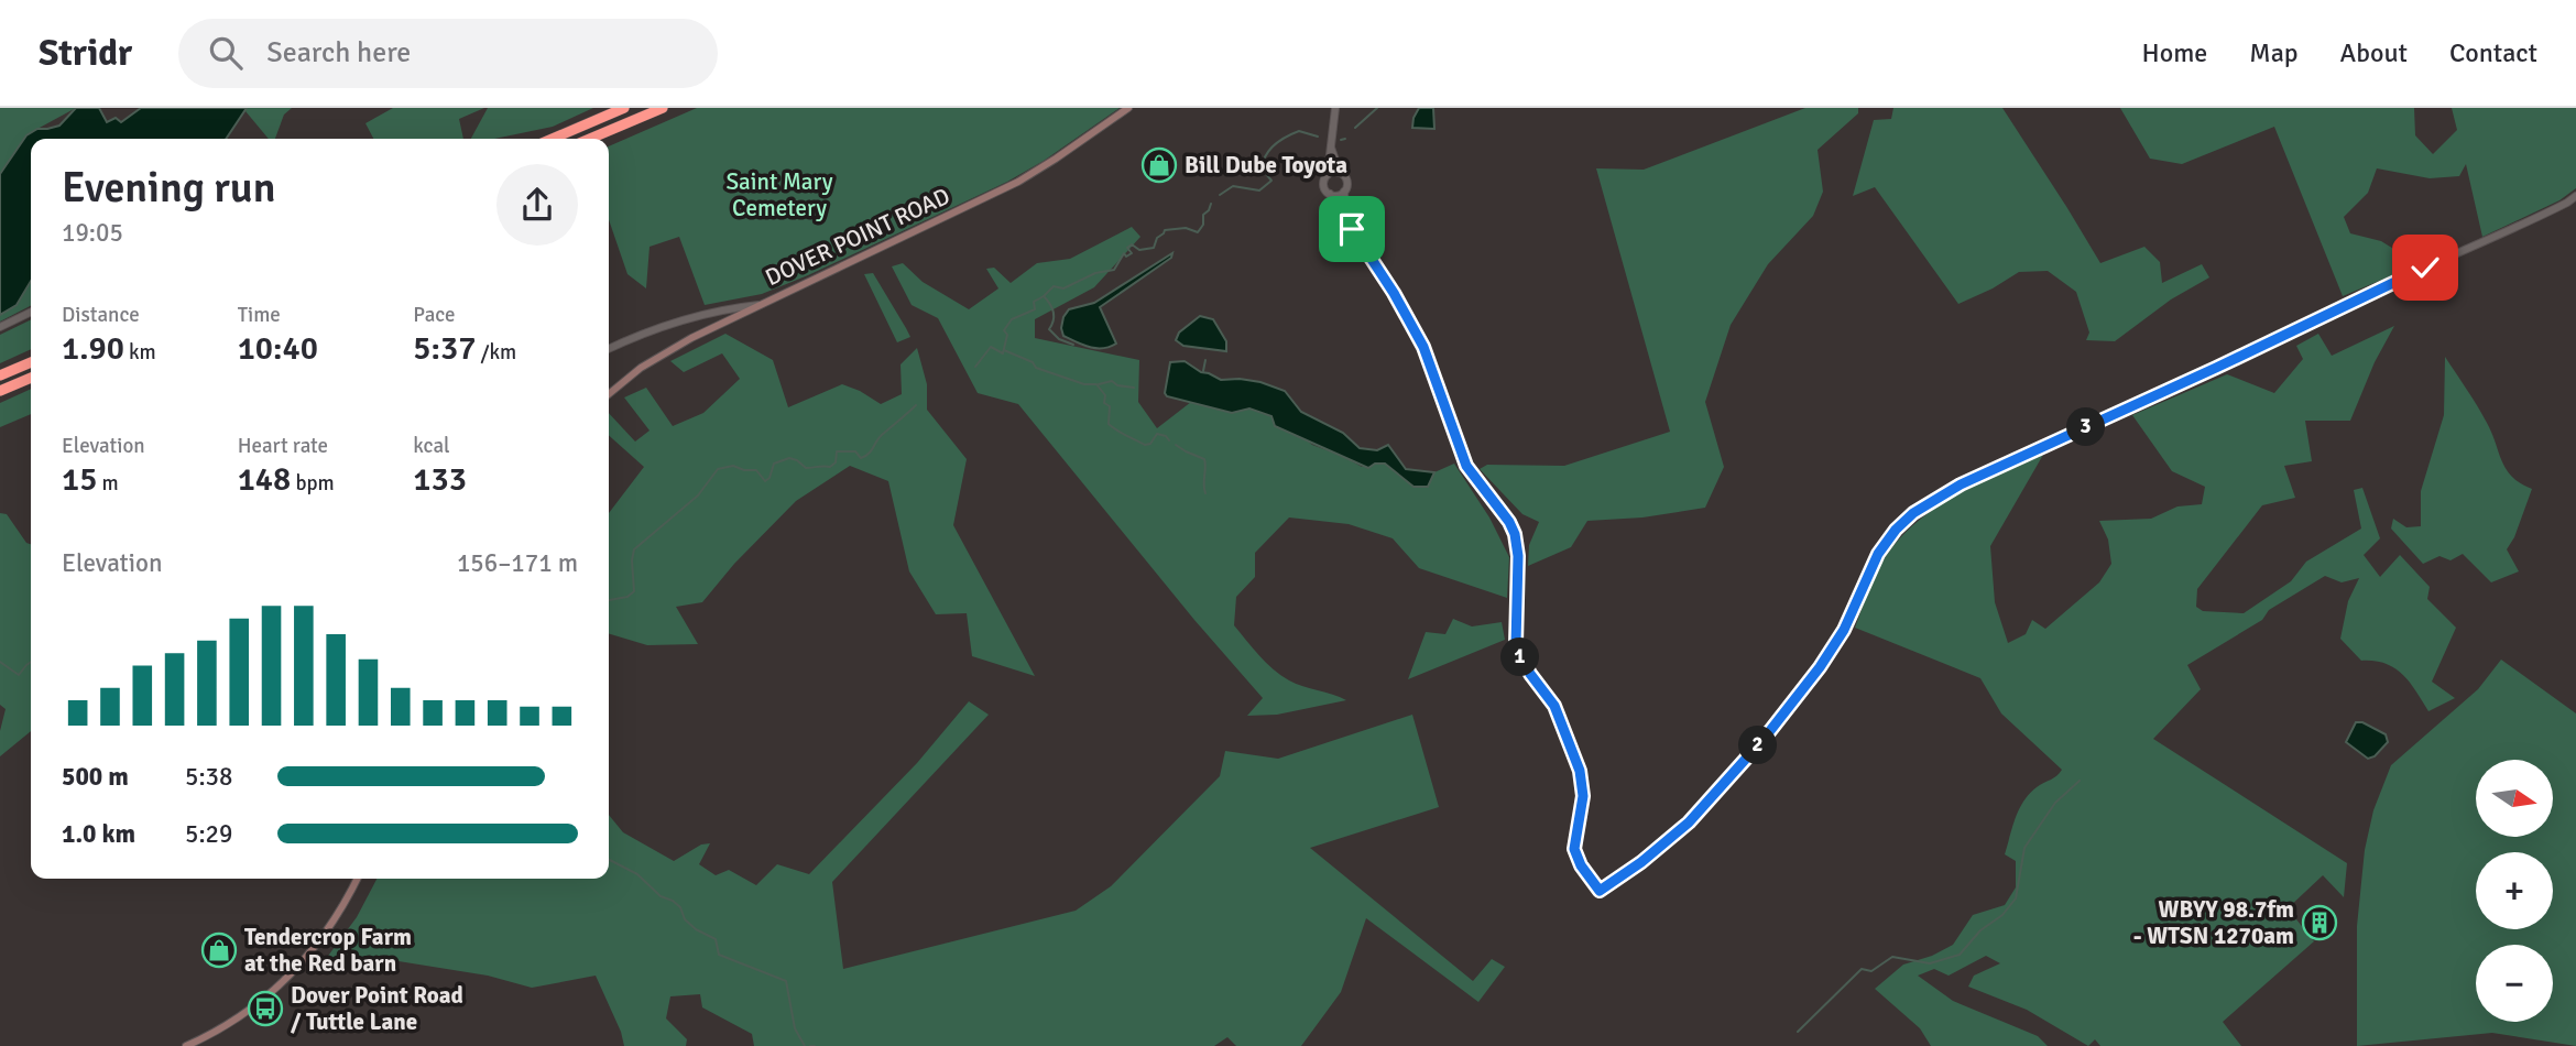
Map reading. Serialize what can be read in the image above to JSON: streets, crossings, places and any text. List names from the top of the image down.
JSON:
{
  "streets": {
    "main road": ["DOVER POINT ROAD"]
  },
  "parks": ["Saint Mary Cemetery"],
  "places": {
    "shop": ["Bill Dube Toyota", "Tendercrop Farm at the Red barn"],
    "building": ["WBYY 98.7fm - WTSN 1270am"],
    "bus stop": ["Dover Point Road / Tuttle Lane"]
  },
  "north": "right",
  "page": {
    "header": "Stridr",
    "search": "Search here",
    "nav": [
      "Home",
      "Map",
      "About",
      "Contact"
    ],
    "heading": ["Evening run", "19:05"],
    "stats": [
      ["Distance", "1.90 km"],
      ["Time", "10:40"],
      ["Pace", "5:37 /km"],
      ["Elevation", "15 m"],
      ["Heart rate", "148 bpm"],
      ["kcal", "133"]
    ],
    "pins": ["3", "1", "2"],
    "chart": ["Elevation", "156–171 m"],
    "list": [
      {
        "name": "500 m",
        "note": "5:38"
      },
      {
        "name": "1.0 km",
        "note": "5:29"
      }
    ],
    "map_buttons": ["+", "−"]
  }
}
